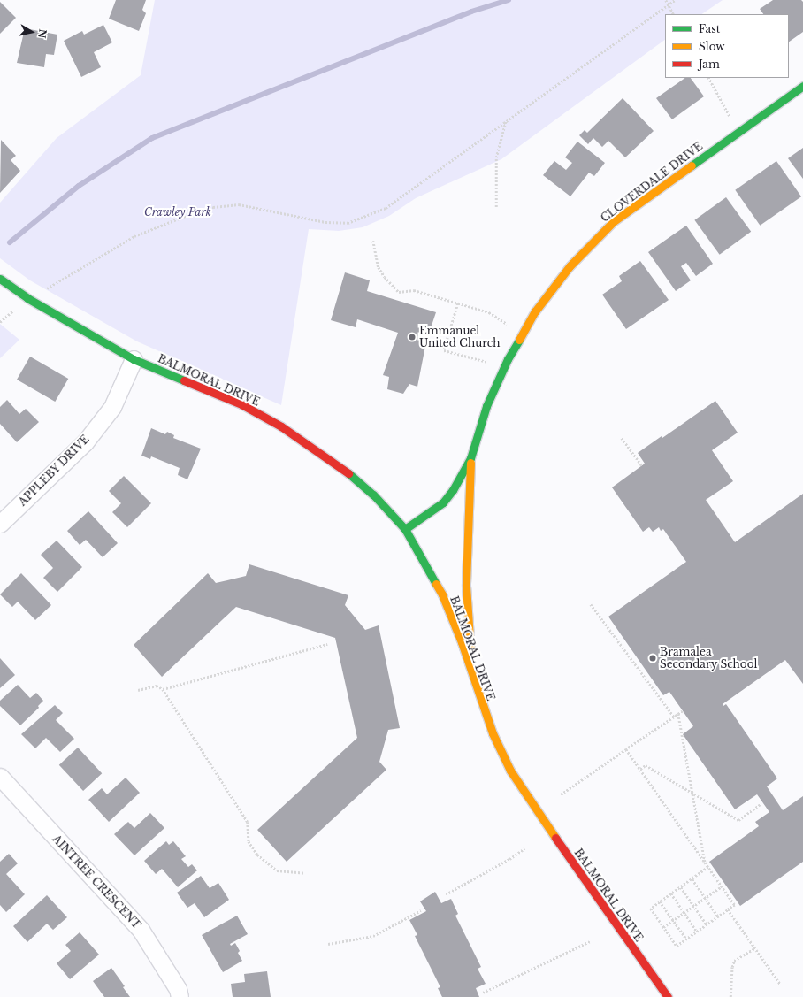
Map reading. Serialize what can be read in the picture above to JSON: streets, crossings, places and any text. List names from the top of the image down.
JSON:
{
  "streets": {
    "street": [
      "CLOVERDALE DRIVE",
      "BALMORAL DRIVE",
      "APPLEBY DRIVE",
      "AINTREE CRESCENT"
    ]
  },
  "crossings": [
    ["CLOVERDALE DRIVE", "BALMORAL DRIVE"],
    ["BALMORAL DRIVE", "APPLEBY DRIVE"]
  ],
  "parks": ["Crawley Park"],
  "places": ["Emmanuel United Church", "Bramalea Secondary School"],
  "legend": ["Fast", "Slow", "Jam"],
  "north": "right"
}
